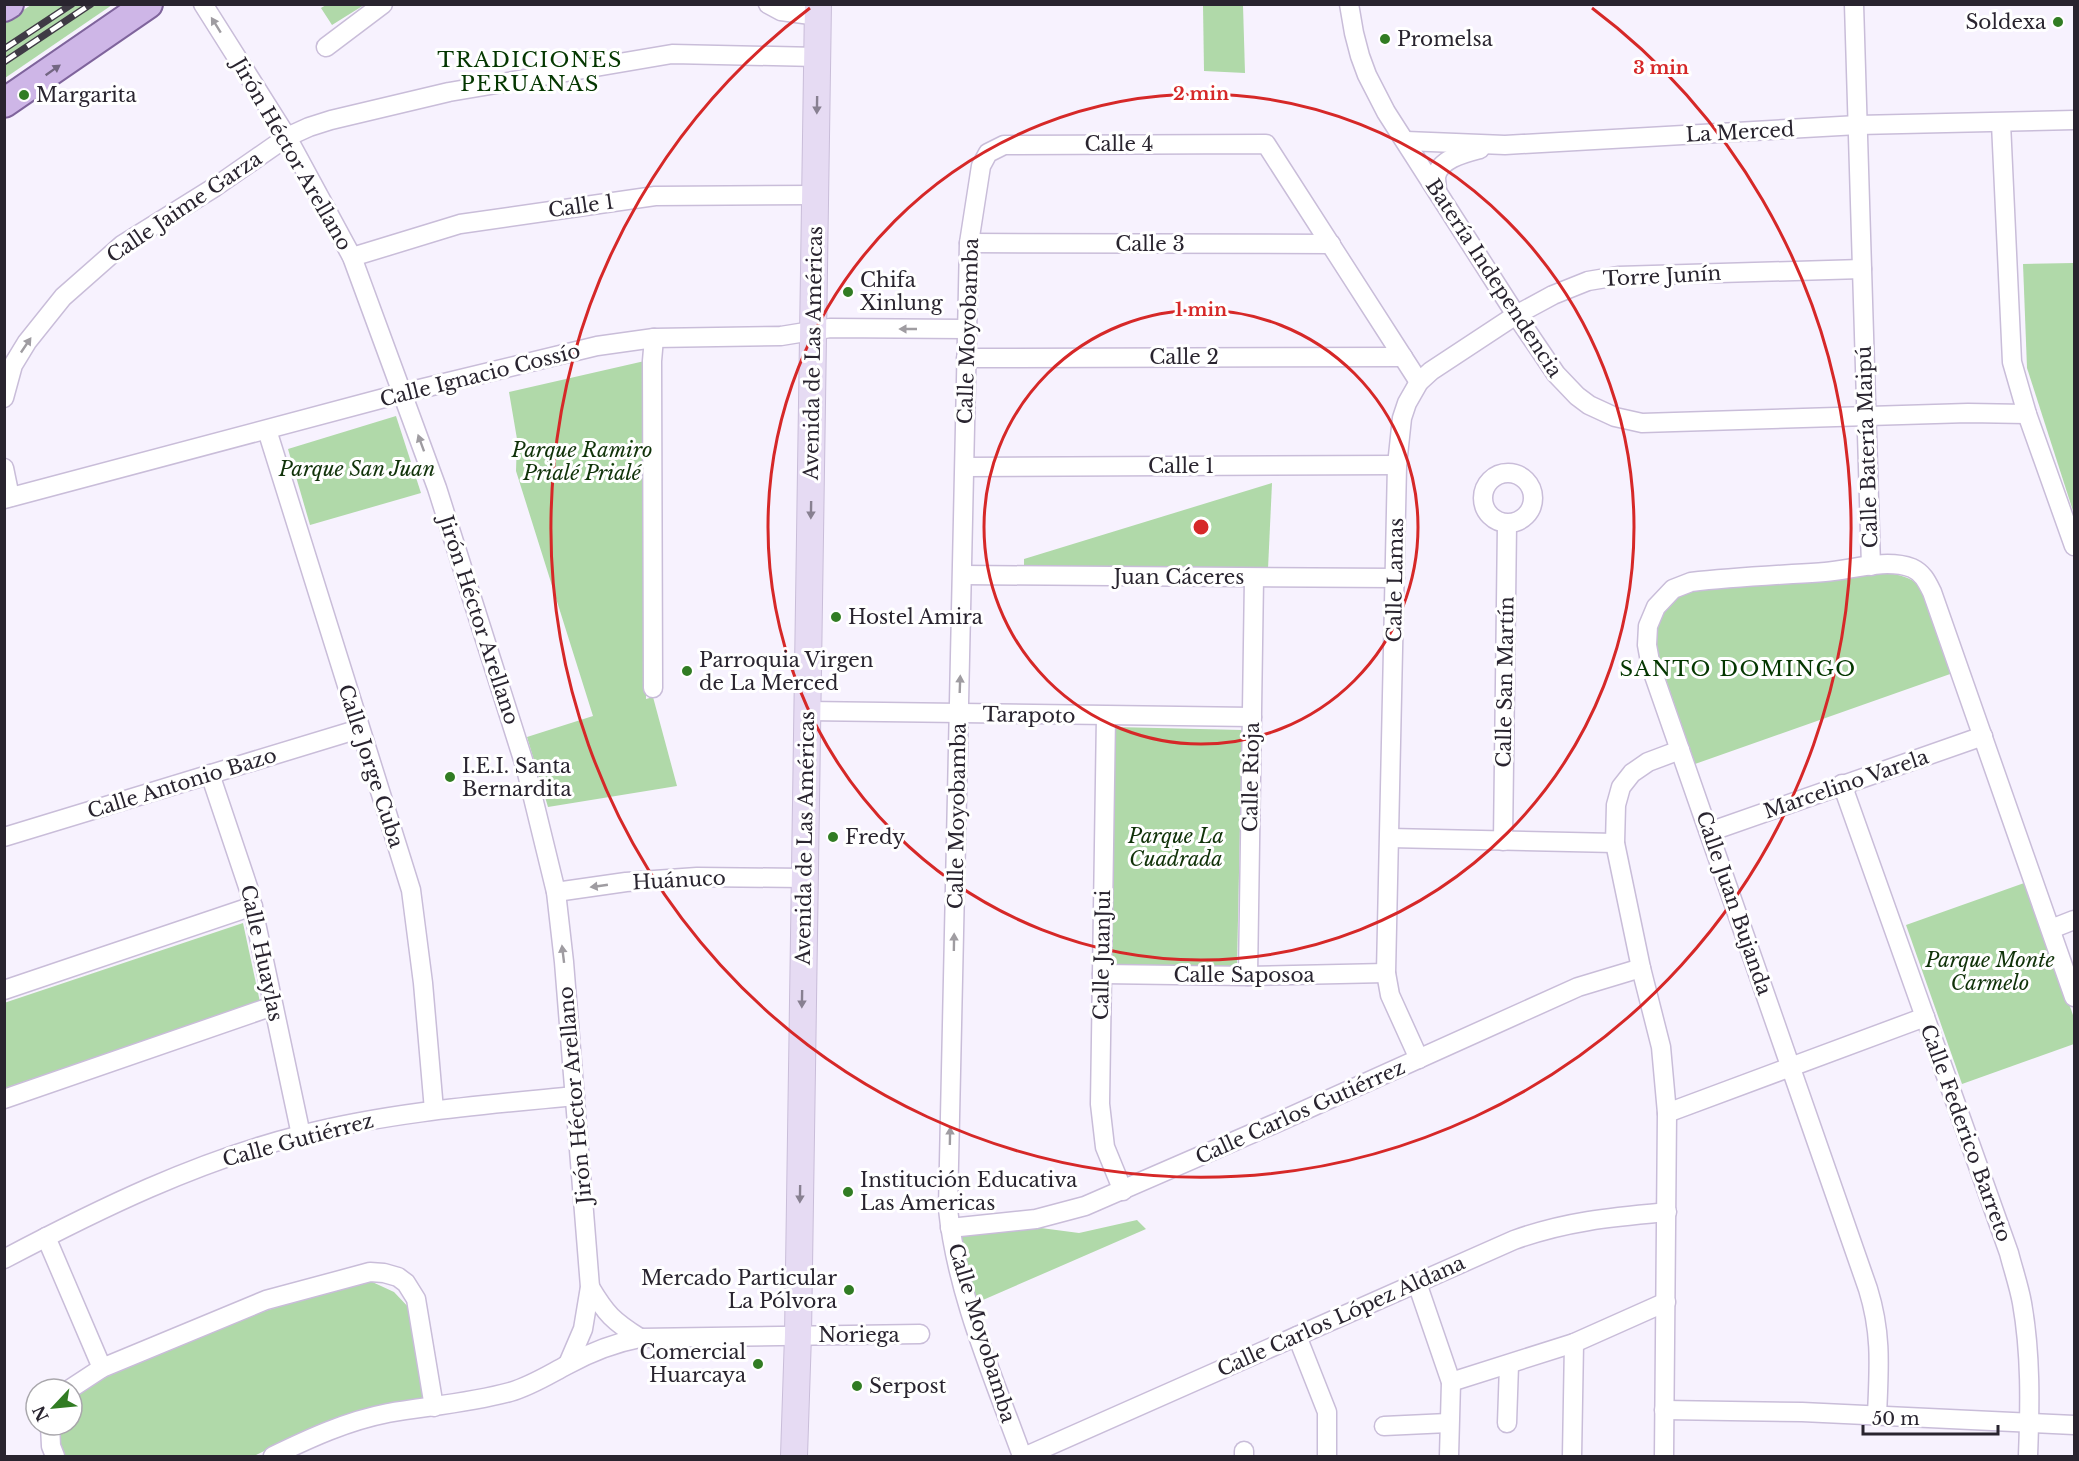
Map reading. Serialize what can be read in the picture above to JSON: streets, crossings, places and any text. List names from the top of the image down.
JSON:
{
  "streets": {
    "street": [
      "La Merced",
      "Calle 4",
      "Jirón Héctor Arellano",
      "Calle 1",
      "Calle Jaime Garza",
      "Calle 3",
      "Torre Junín",
      "Batería Independencia",
      "Calle Moyobamba",
      "Avenida de Las Américas",
      "Calle 2",
      "Calle Ignacio Cossío",
      "Calle Batería Maipú",
      "Juan Cáceres",
      "Calle Lamas",
      "Calle San Martín",
      "Tarapoto",
      "Calle Jorge Cuba",
      "Calle Rioja",
      "Calle Antonio Bazo",
      "Marcelino Varela",
      "Huánuco",
      "Calle Juan Bujanda",
      "Calle Huaylas",
      "Calle JuanJui",
      "Calle Saposoa",
      "Calle Carlos Gutiérrez",
      "Calle Federico Barreto",
      "Calle Gutiérrez",
      "Calle Carlos López Aldana",
      "Noriega"
    ]
  },
  "crossings": [
    ["La Merced", "Batería Independencia"],
    ["La Merced", "Calle Batería Maipú"],
    ["Calle 4", "Calle 3"],
    ["Calle 4", "Calle Moyobamba"],
    ["Jirón Héctor Arellano", "Calle 1"],
    ["Jirón Héctor Arellano", "Calle Jaime Garza"],
    ["Jirón Héctor Arellano", "Calle Ignacio Cossío"],
    ["Jirón Héctor Arellano", "Huánuco"],
    ["Jirón Héctor Arellano", "Calle Gutiérrez"],
    ["Jirón Héctor Arellano", "Noriega"],
    ["Calle 1", "Calle Moyobamba"],
    ["Calle 1", "Avenida de Las Américas"],
    ["Calle 1", "Calle Lamas"],
    ["Calle Jaime Garza", "Avenida de Las Américas"],
    ["Calle 3", "Calle Moyobamba"],
    ["Torre Junín", "Batería Independencia"],
    ["Torre Junín", "Calle Batería Maipú"],
    ["Torre Junín", "Calle Lamas"],
    ["Batería Independencia", "Calle Batería Maipú"],
    ["Calle Moyobamba", "Calle 2"],
    ["Calle Moyobamba", "Calle Ignacio Cossío"],
    ["Calle Moyobamba", "Juan Cáceres"],
    ["Calle Moyobamba", "Tarapoto"],
    ["Calle Moyobamba", "Calle Carlos Gutiérrez"],
    ["Calle Moyobamba", "Calle Carlos López Aldana"],
    ["Avenida de Las Américas", "Calle Ignacio Cossío"],
    ["Avenida de Las Américas", "Tarapoto"],
    ["Avenida de Las Américas", "Huánuco"],
    ["Avenida de Las Américas", "Noriega"],
    ["Calle Ignacio Cossío", "Calle Jorge Cuba"],
    ["Calle Batería Maipú", "Marcelino Varela"],
    ["Calle Batería Maipú", "Calle Juan Bujanda"],
    ["Juan Cáceres", "Calle Lamas"],
    ["Juan Cáceres", "Calle Rioja"],
    ["Calle Lamas", "Calle Saposoa"],
    ["Calle Lamas", "Calle Carlos Gutiérrez"],
    ["Tarapoto", "Calle Rioja"],
    ["Tarapoto", "Calle JuanJui"],
    ["Calle Jorge Cuba", "Calle Antonio Bazo"],
    ["Calle Jorge Cuba", "Calle Gutiérrez"],
    ["Calle Rioja", "Calle Saposoa"],
    ["Calle Antonio Bazo", "Calle Huaylas"],
    ["Marcelino Varela", "Calle Juan Bujanda"],
    ["Marcelino Varela", "Calle Federico Barreto"],
    ["Calle Huaylas", "Calle Gutiérrez"],
    ["Calle JuanJui", "Calle Saposoa"],
    ["Calle JuanJui", "Calle Carlos Gutiérrez"]
  ],
  "one_way": [
    "Jirón Héctor Arellano",
    "Calle Jaime Garza",
    "Calle Moyobamba",
    "Huánuco"
  ],
  "districts": ["TRADICIONES PERUANAS", "SANTO DOMINGO"],
  "parks": [
    "Parque Ramiro Prialé Prialé",
    "Parque San Juan",
    "Parque La Cuadrada",
    "Parque Monte Carmelo"
  ],
  "places": [
    "Soldexa",
    "Promelsa",
    "Margarita",
    "Chifa Xinlung",
    "Hostel Amira",
    "Parroquia Virgen de La Merced",
    "I.E.I. Santa Bernardita",
    "Fredy",
    "Institución Educativa Las Americas",
    "Mercado Particular La Pólvora",
    "Comercial Huarcaya",
    "Serpost"
  ],
  "scale_bar": "50 m",
  "north": "bottom left",
  "rings": ["3 min", "2 min", "1 min"]
}
